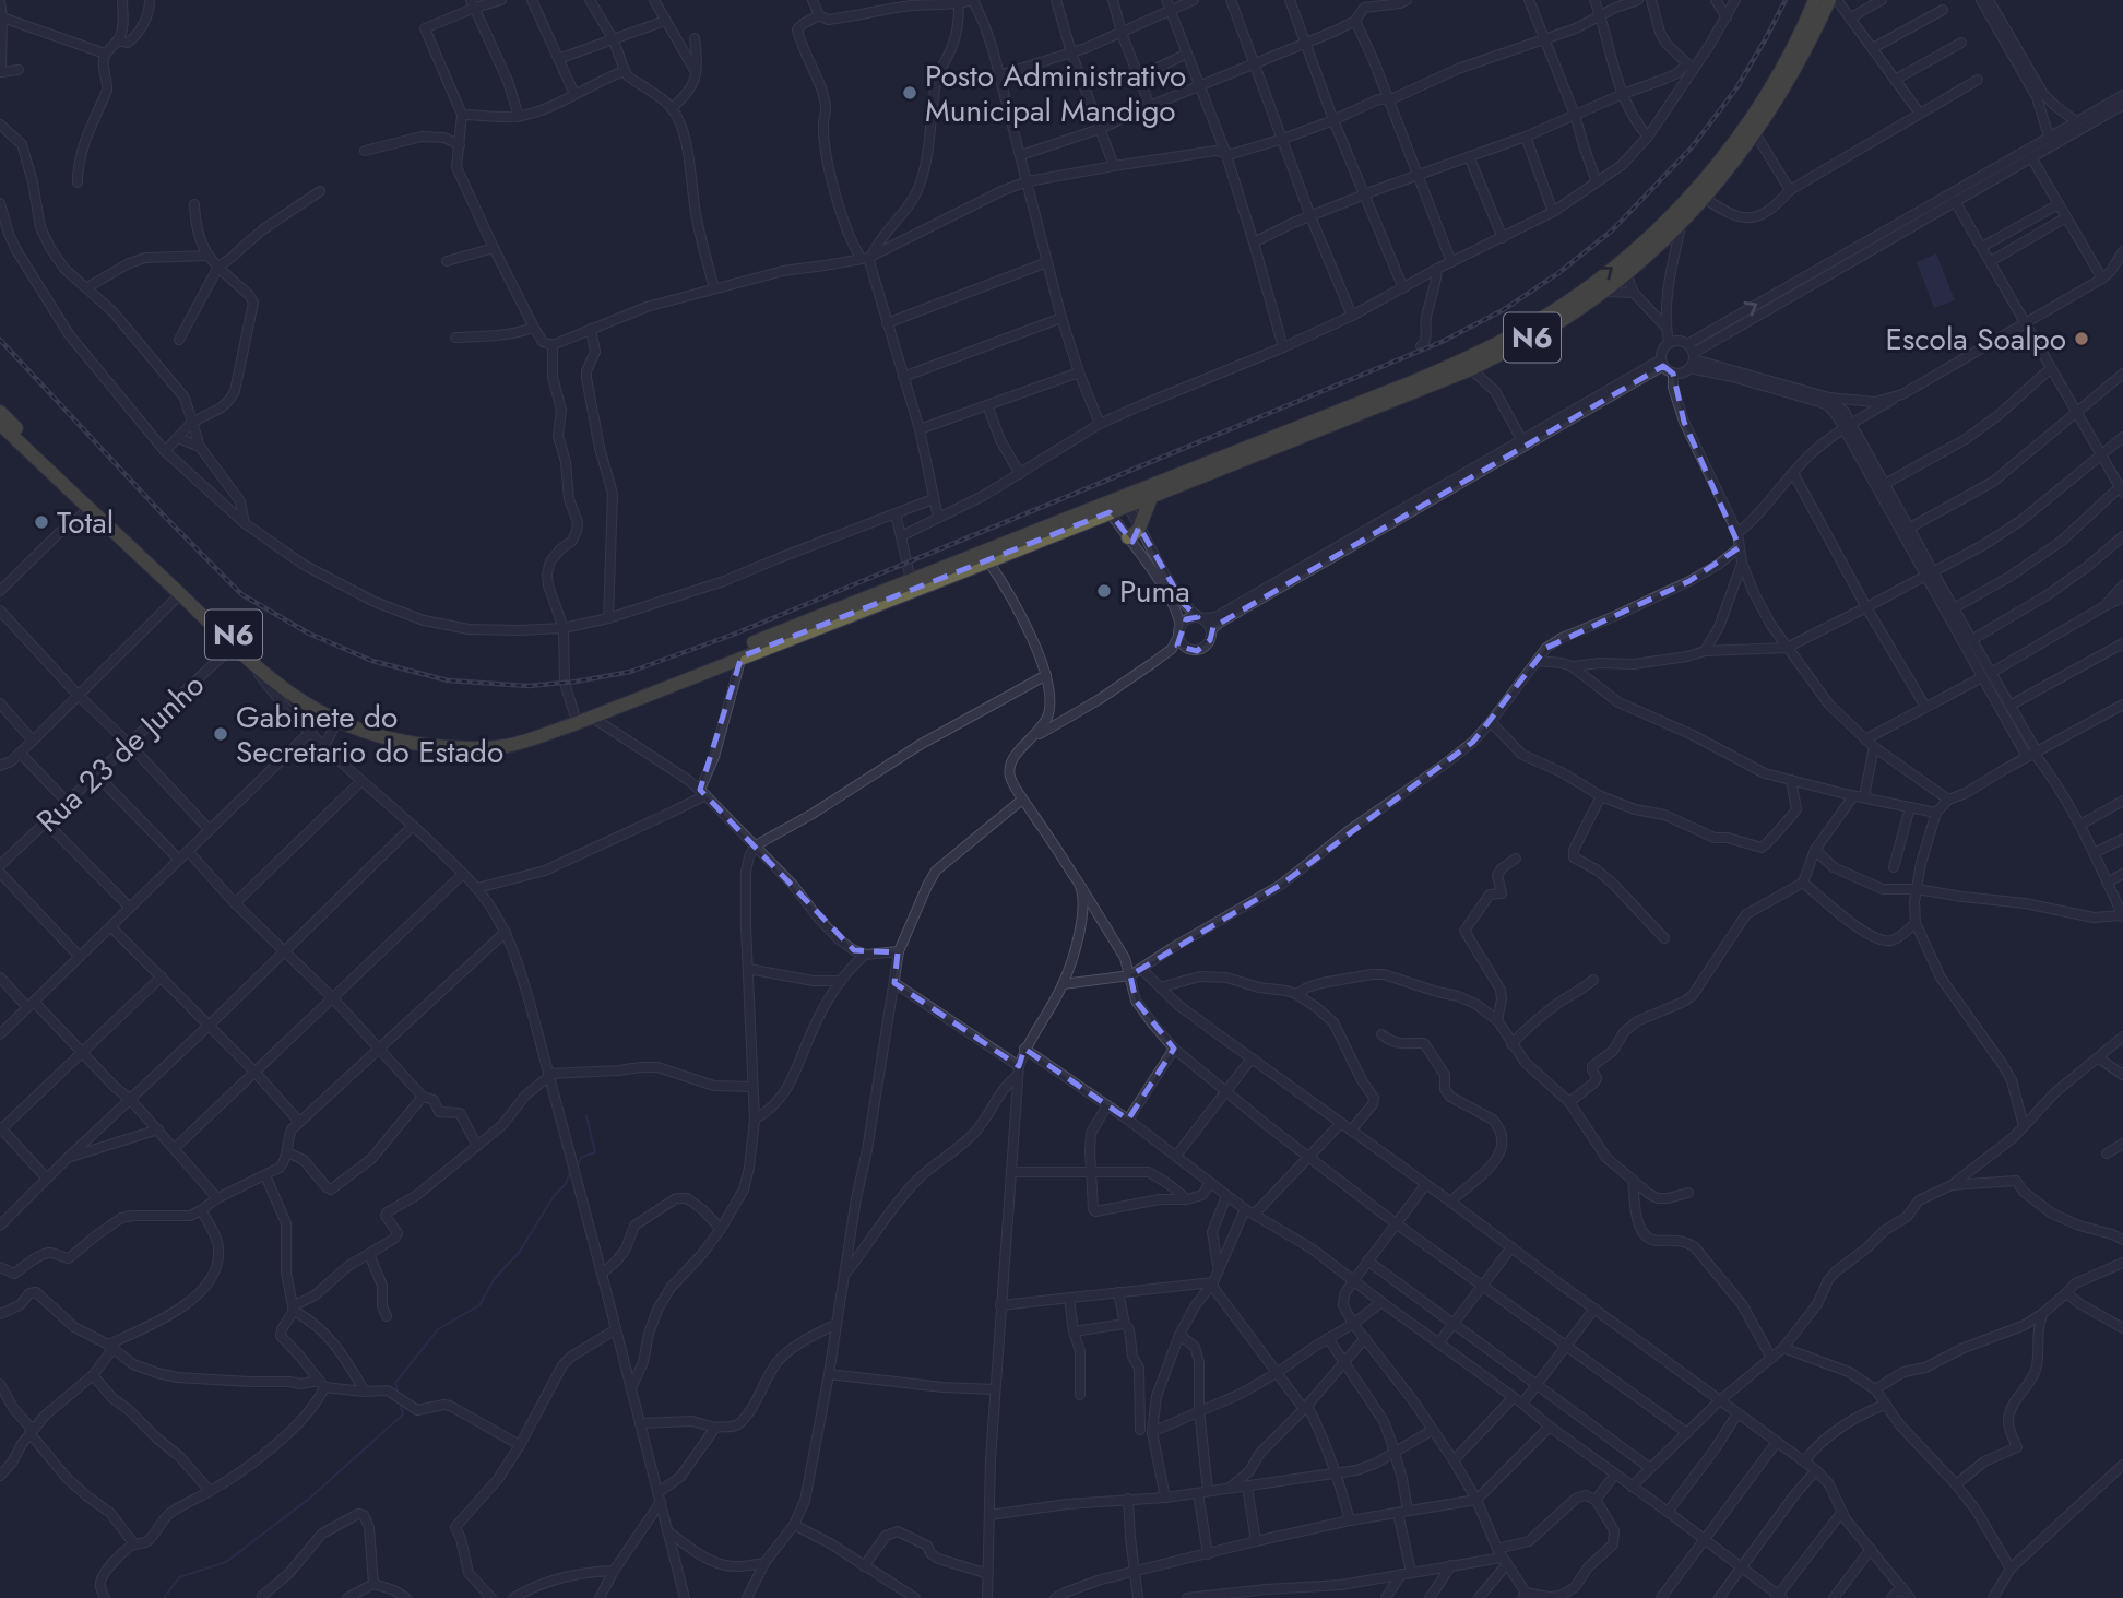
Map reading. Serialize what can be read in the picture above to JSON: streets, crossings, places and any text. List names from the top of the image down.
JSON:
{
  "streets": {
    "highway": ["N6"],
    "street": ["Rua 23 de Junho"]
  },
  "crossings": [
    ["N6", "Rua 23 de Junho"]
  ],
  "places": [
    "Posto Administrativo Municipal Mandigo",
    "Escola Soalpo",
    "Total",
    "Puma",
    "Gabinete do Secretario do Estado"
  ]
}
